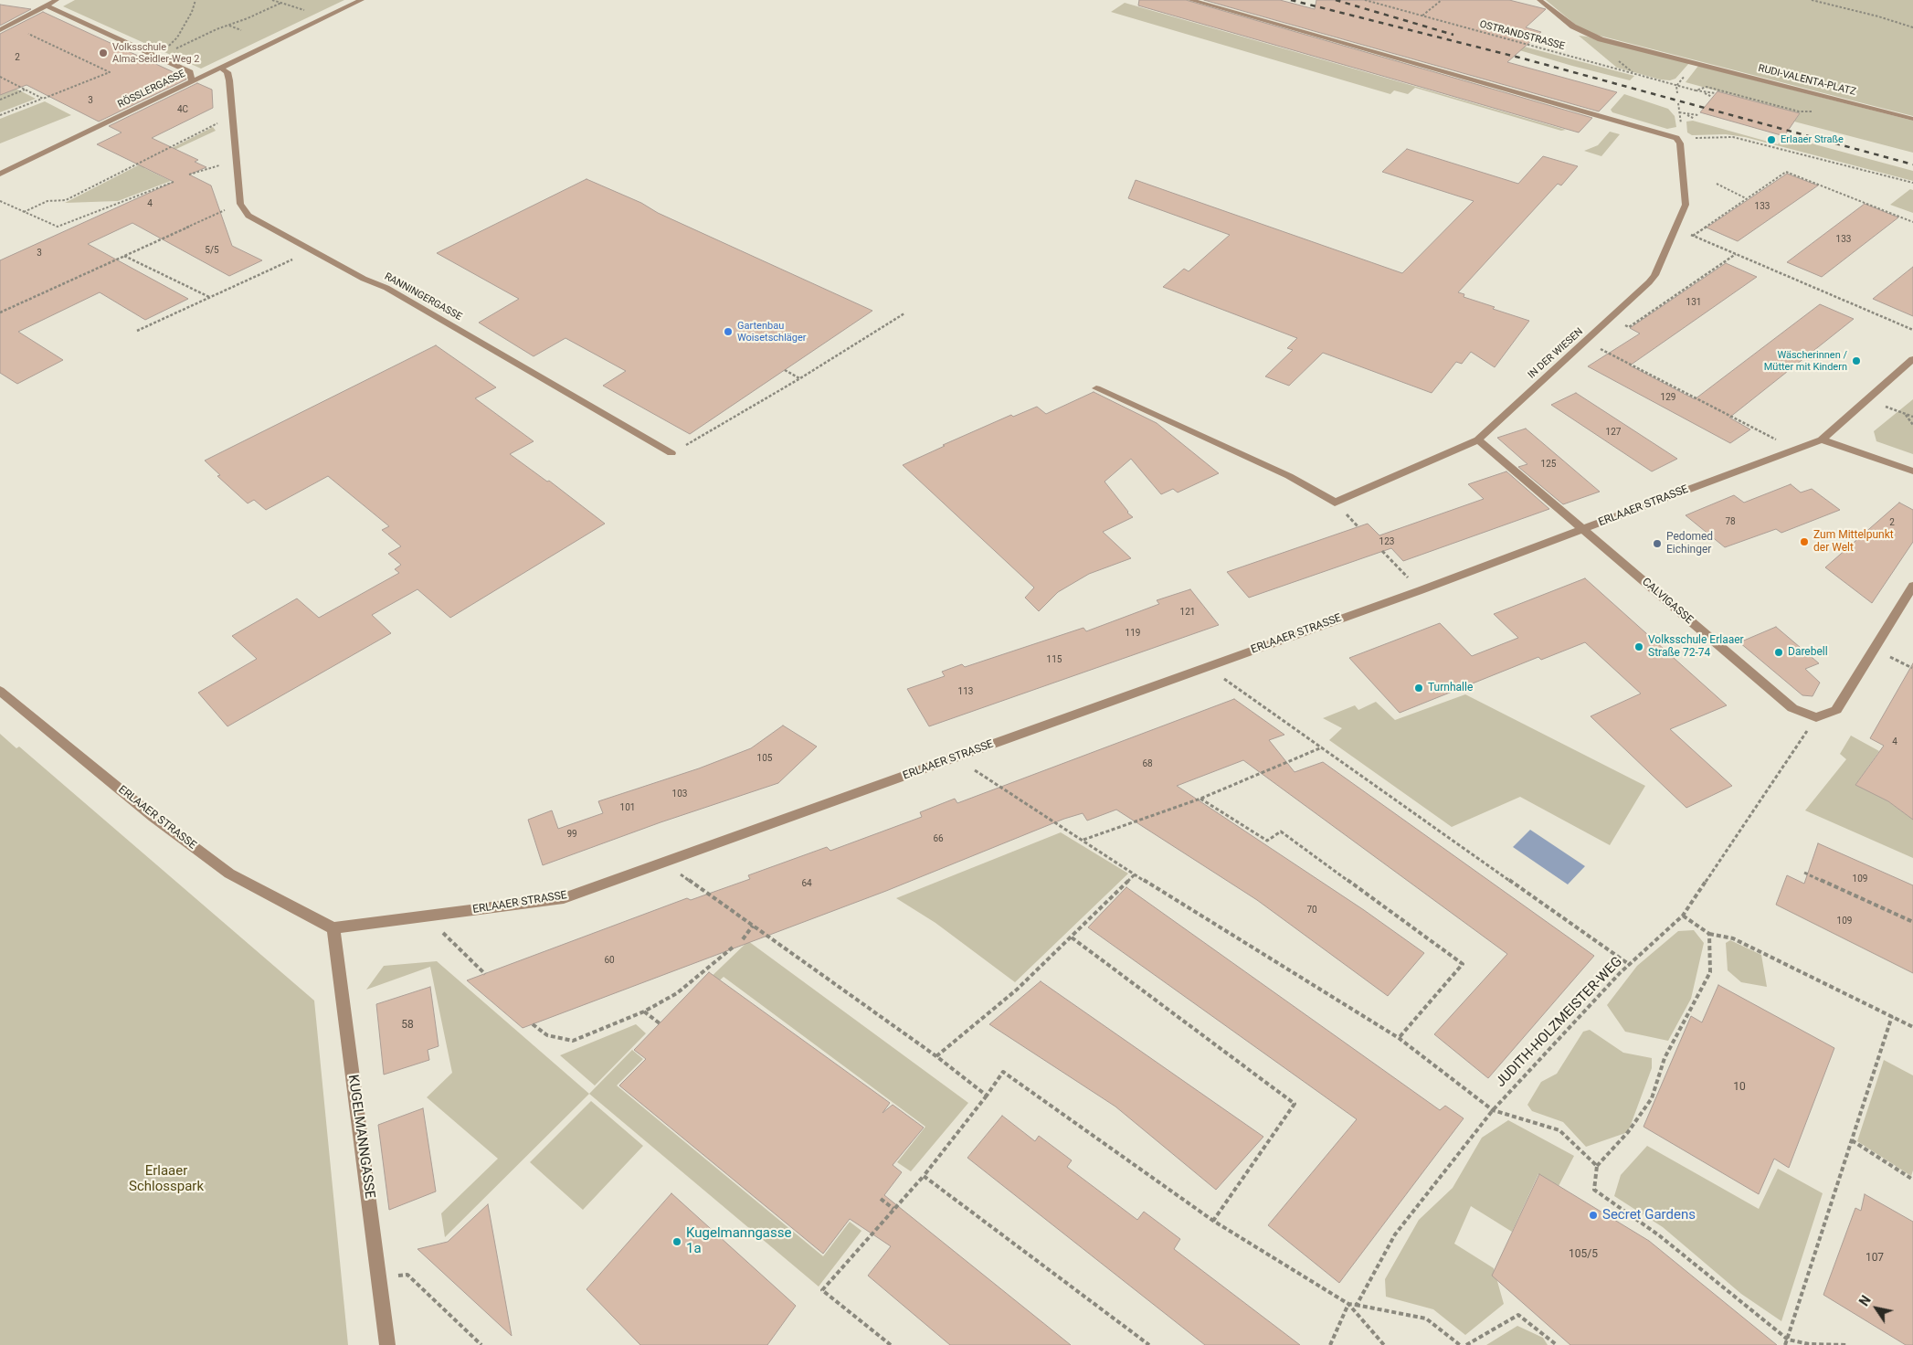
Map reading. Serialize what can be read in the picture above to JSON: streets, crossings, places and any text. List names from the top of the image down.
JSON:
{
  "streets": {
    "street": [
      "RUDI-VALENTA-PLATZ",
      "RÖSSLERGASSE",
      "RANNINGERGASSE",
      "IN DER WIESEN",
      "ERLAAER STRASSE",
      "CALVIGASSE",
      "KUGELMANNGASSE"
    ],
    "path": ["OSTRANDSTRASSE", "JUDITH-HOLZMEISTER-WEG"]
  },
  "crossings": [
    ["IN DER WIESEN", "CALVIGASSE"],
    ["ERLAAER STRASSE", "CALVIGASSE"],
    ["ERLAAER STRASSE", "KUGELMANNGASSE"],
    ["CALVIGASSE", "JUDITH-HOLZMEISTER-WEG"]
  ],
  "parks": ["Erlaaer Schlosspark"],
  "places": [
    "Volksschule Alma-Seidler-Weg 2",
    "Erlaaer Straße",
    "Gartenbau Woisetschläger",
    "Wäscherinnen / Mütter mit Kindern",
    "Zum Mittelpunkt der Welt",
    "Pedomed Eichinger",
    "Volksschule Erlaaer Straße 72-74",
    "Darebell",
    "Turnhalle",
    "Secret Gardens",
    "Kugelmanngasse 1a"
  ],
  "house_numbers": [
    "2",
    "3",
    "4C",
    "4",
    "133",
    "133",
    "5/5",
    "3",
    "131",
    "129",
    "127",
    "125",
    "78",
    "2",
    "123",
    "121",
    "119",
    "115",
    "113",
    "4",
    "105",
    "68",
    "103",
    "101",
    "99",
    "66",
    "109",
    "64",
    "70",
    "109",
    "60",
    "58",
    "10",
    "105/5",
    "107"
  ],
  "north": "top left"
}
